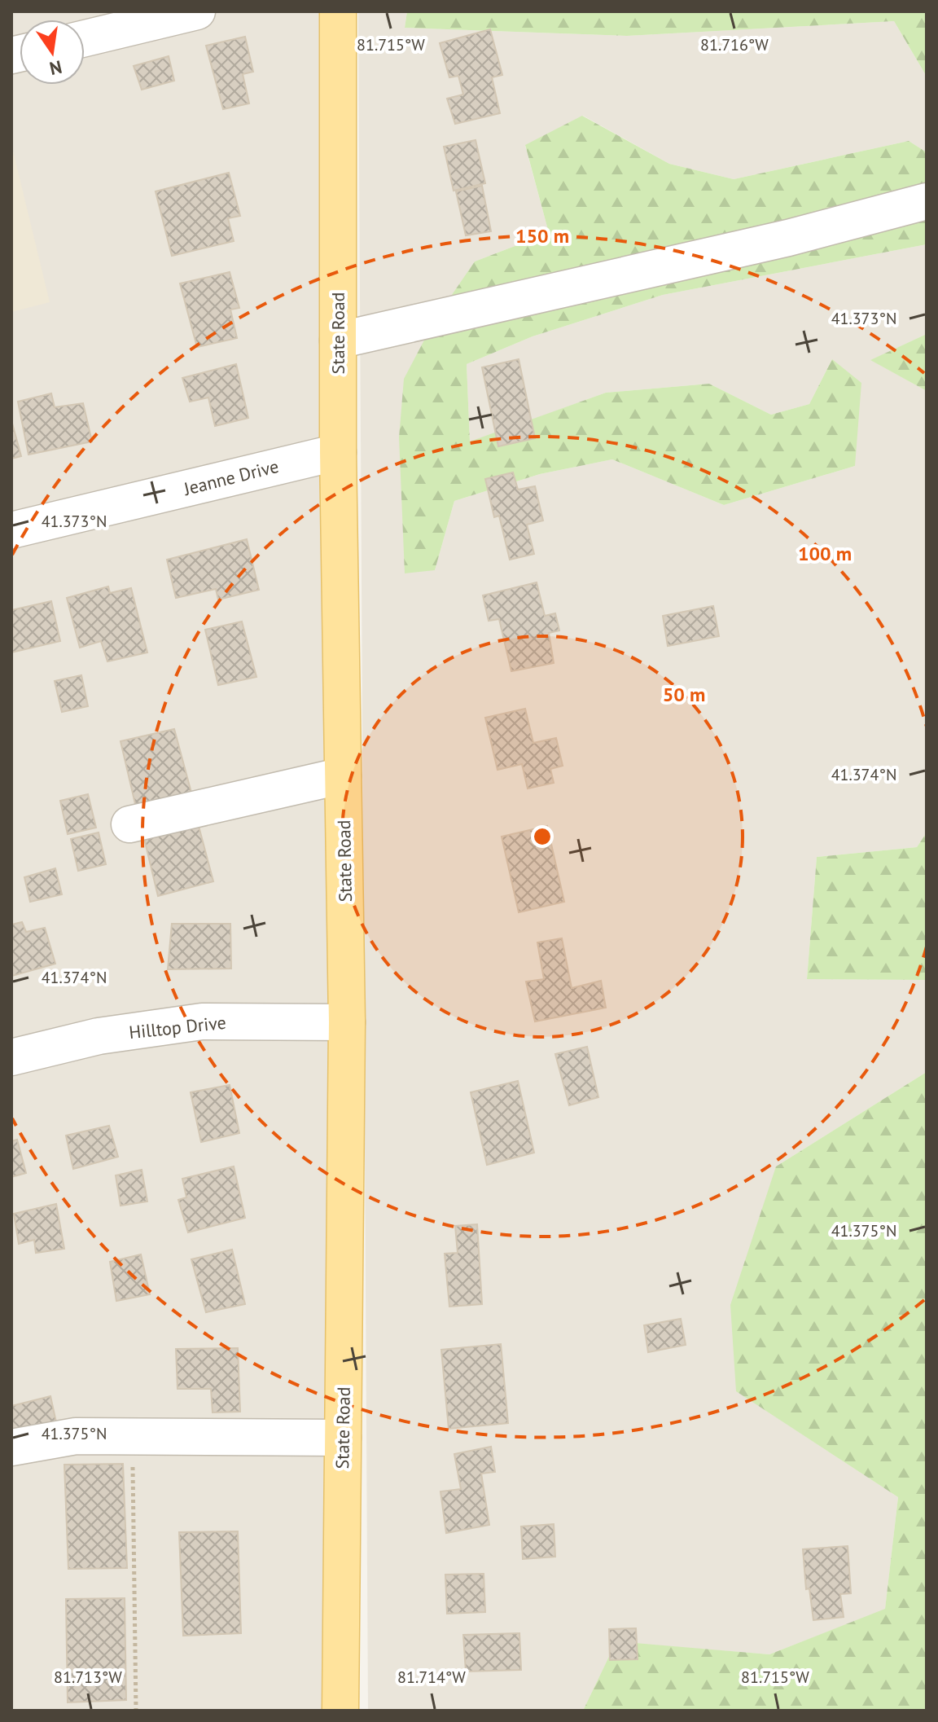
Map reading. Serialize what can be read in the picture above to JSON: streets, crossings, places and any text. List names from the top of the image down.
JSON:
{
  "streets": {
    "main road": ["State Road"],
    "street": ["Jeanne Drive", "Hilltop Drive"]
  },
  "crossings": [
    ["State Road", "Jeanne Drive"],
    ["State Road", "Hilltop Drive"]
  ],
  "north": "bottom",
  "coordinates": [
    "81.715°W",
    "81.716°W",
    "41.373°N",
    "41.374°N",
    "41.375°N",
    "81.713°W",
    "81.714°W"
  ],
  "rings": ["150 m", "100 m", "50 m"]
}
